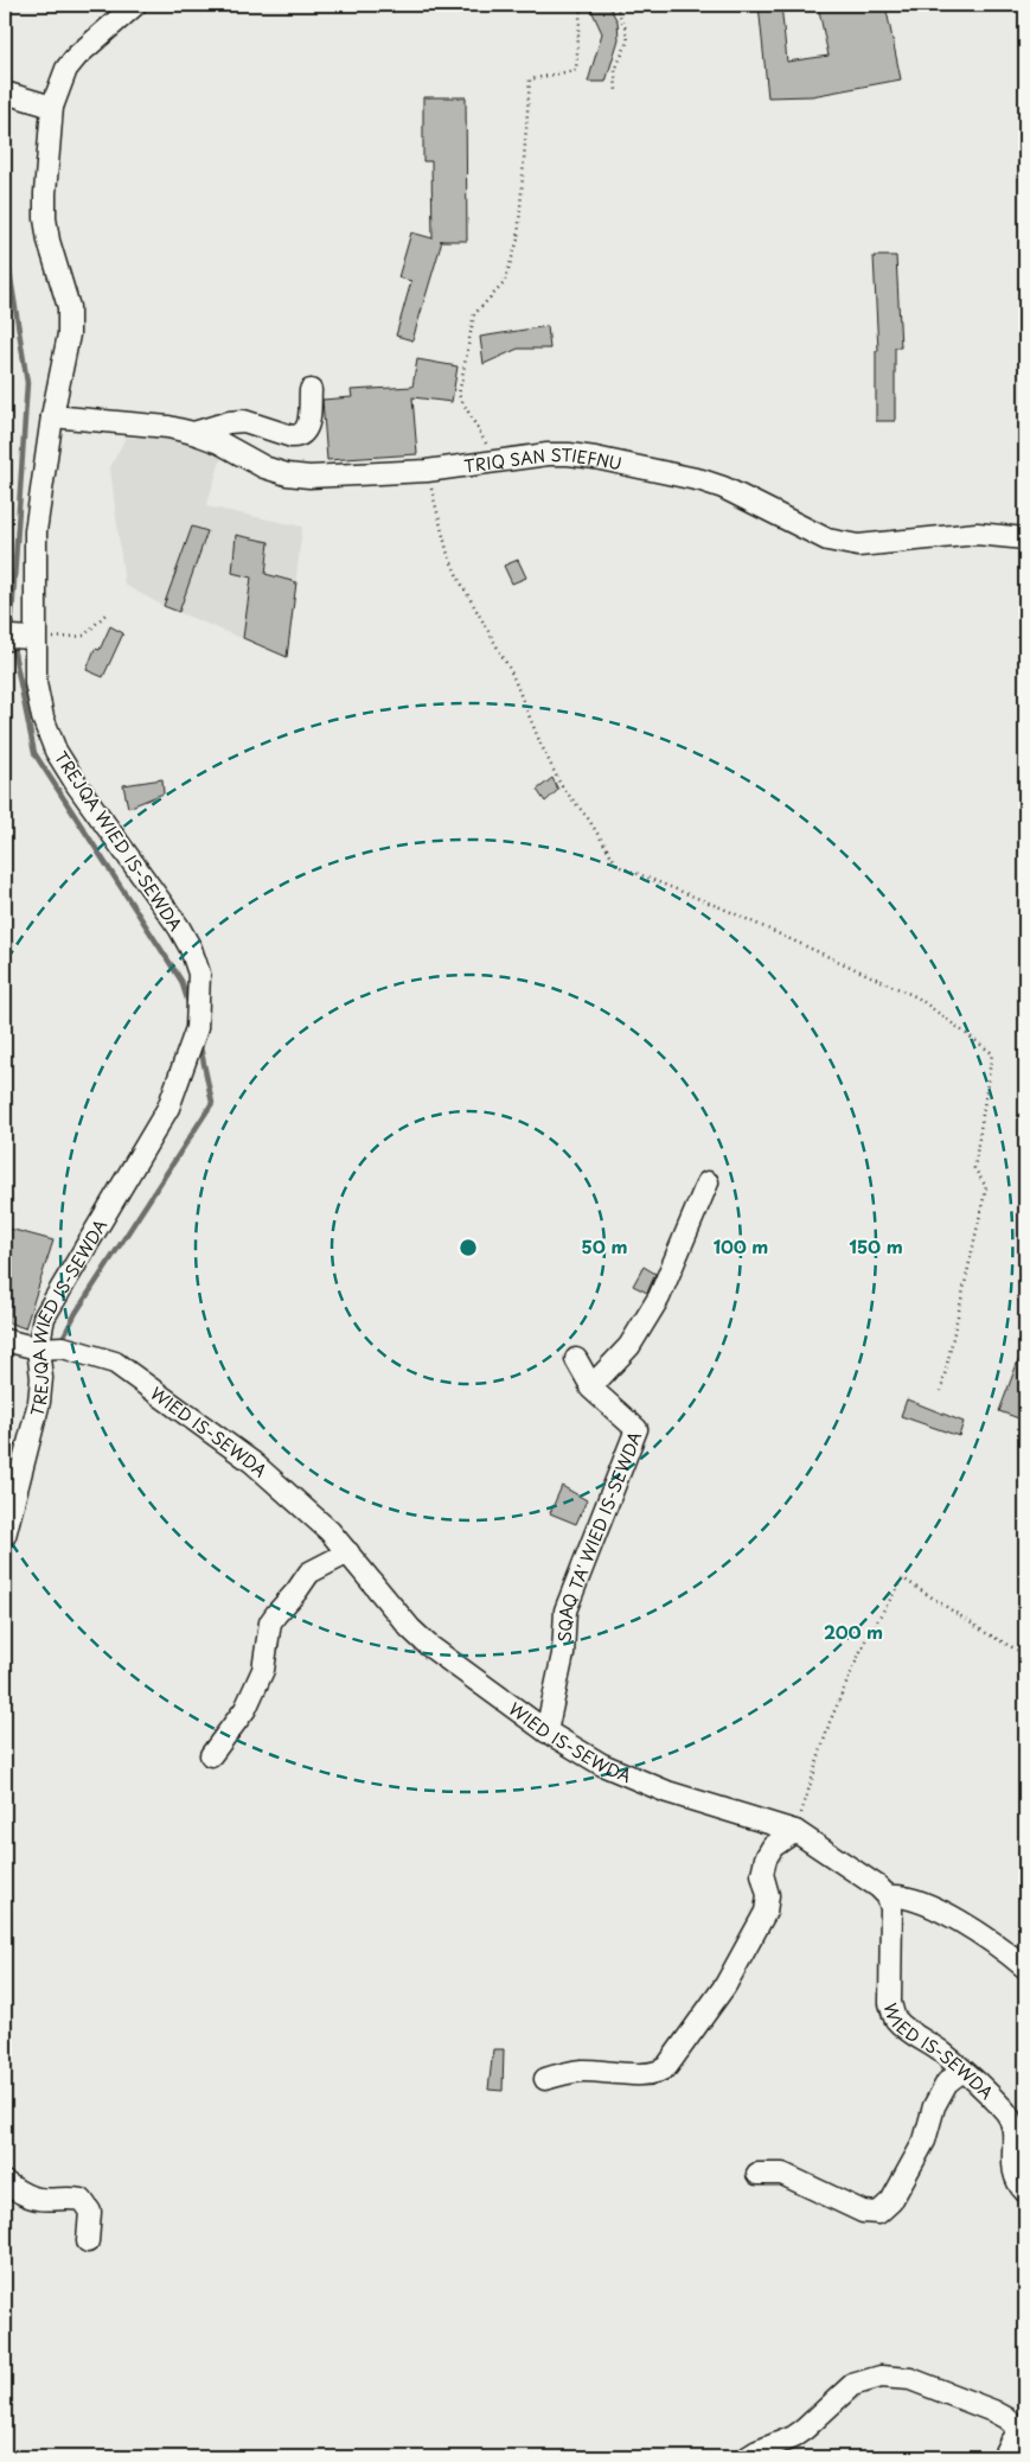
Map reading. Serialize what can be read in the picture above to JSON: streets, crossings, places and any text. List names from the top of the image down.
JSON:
{
  "streets": {
    "street": [
      "TRIQ SAN STIEFNU",
      "TREJQA WIED IS-SEWDA",
      "WIED IS-SEWDA",
      "SQAQ TA' WIED IS-SEWDA"
    ]
  },
  "crossings": [
    ["TRIQ SAN STIEFNU", "TREJQA WIED IS-SEWDA"],
    ["TREJQA WIED IS-SEWDA", "WIED IS-SEWDA"],
    ["WIED IS-SEWDA", "SQAQ TA' WIED IS-SEWDA"]
  ],
  "rings": [
    "50 m",
    "100 m",
    "150 m",
    "200 m"
  ]
}
